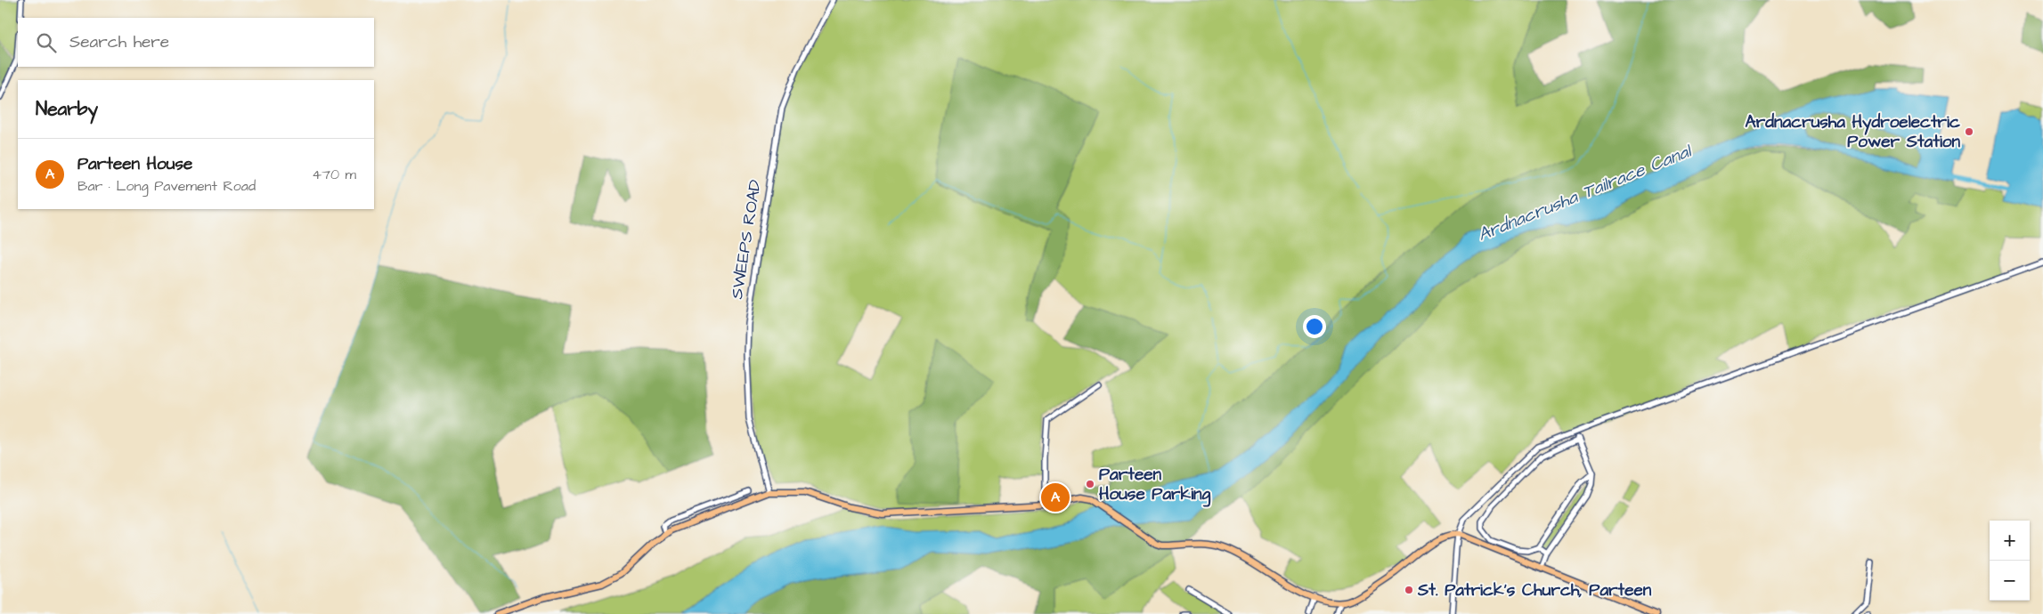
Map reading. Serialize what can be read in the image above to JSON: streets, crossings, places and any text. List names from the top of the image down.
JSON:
{
  "streets": {
    "street": ["SWEEPS ROAD"]
  },
  "water": ["Ardnacrusha Tailrace Canal"],
  "places": ["Ardnacrusha Hydroelectric Power Station", "Parteen House Parking", "St. Patrick's Church, Parteen"],
  "page": {
    "search": "Search here",
    "heading": "Nearby",
    "list": [
      {
        "mark": "A",
        "name": "Parteen House",
        "note": "Bar · Long Pavement Road",
        "value": "470 m"
      }
    ],
    "pins": "A",
    "map_buttons": ["+", "−"]
  }
}
